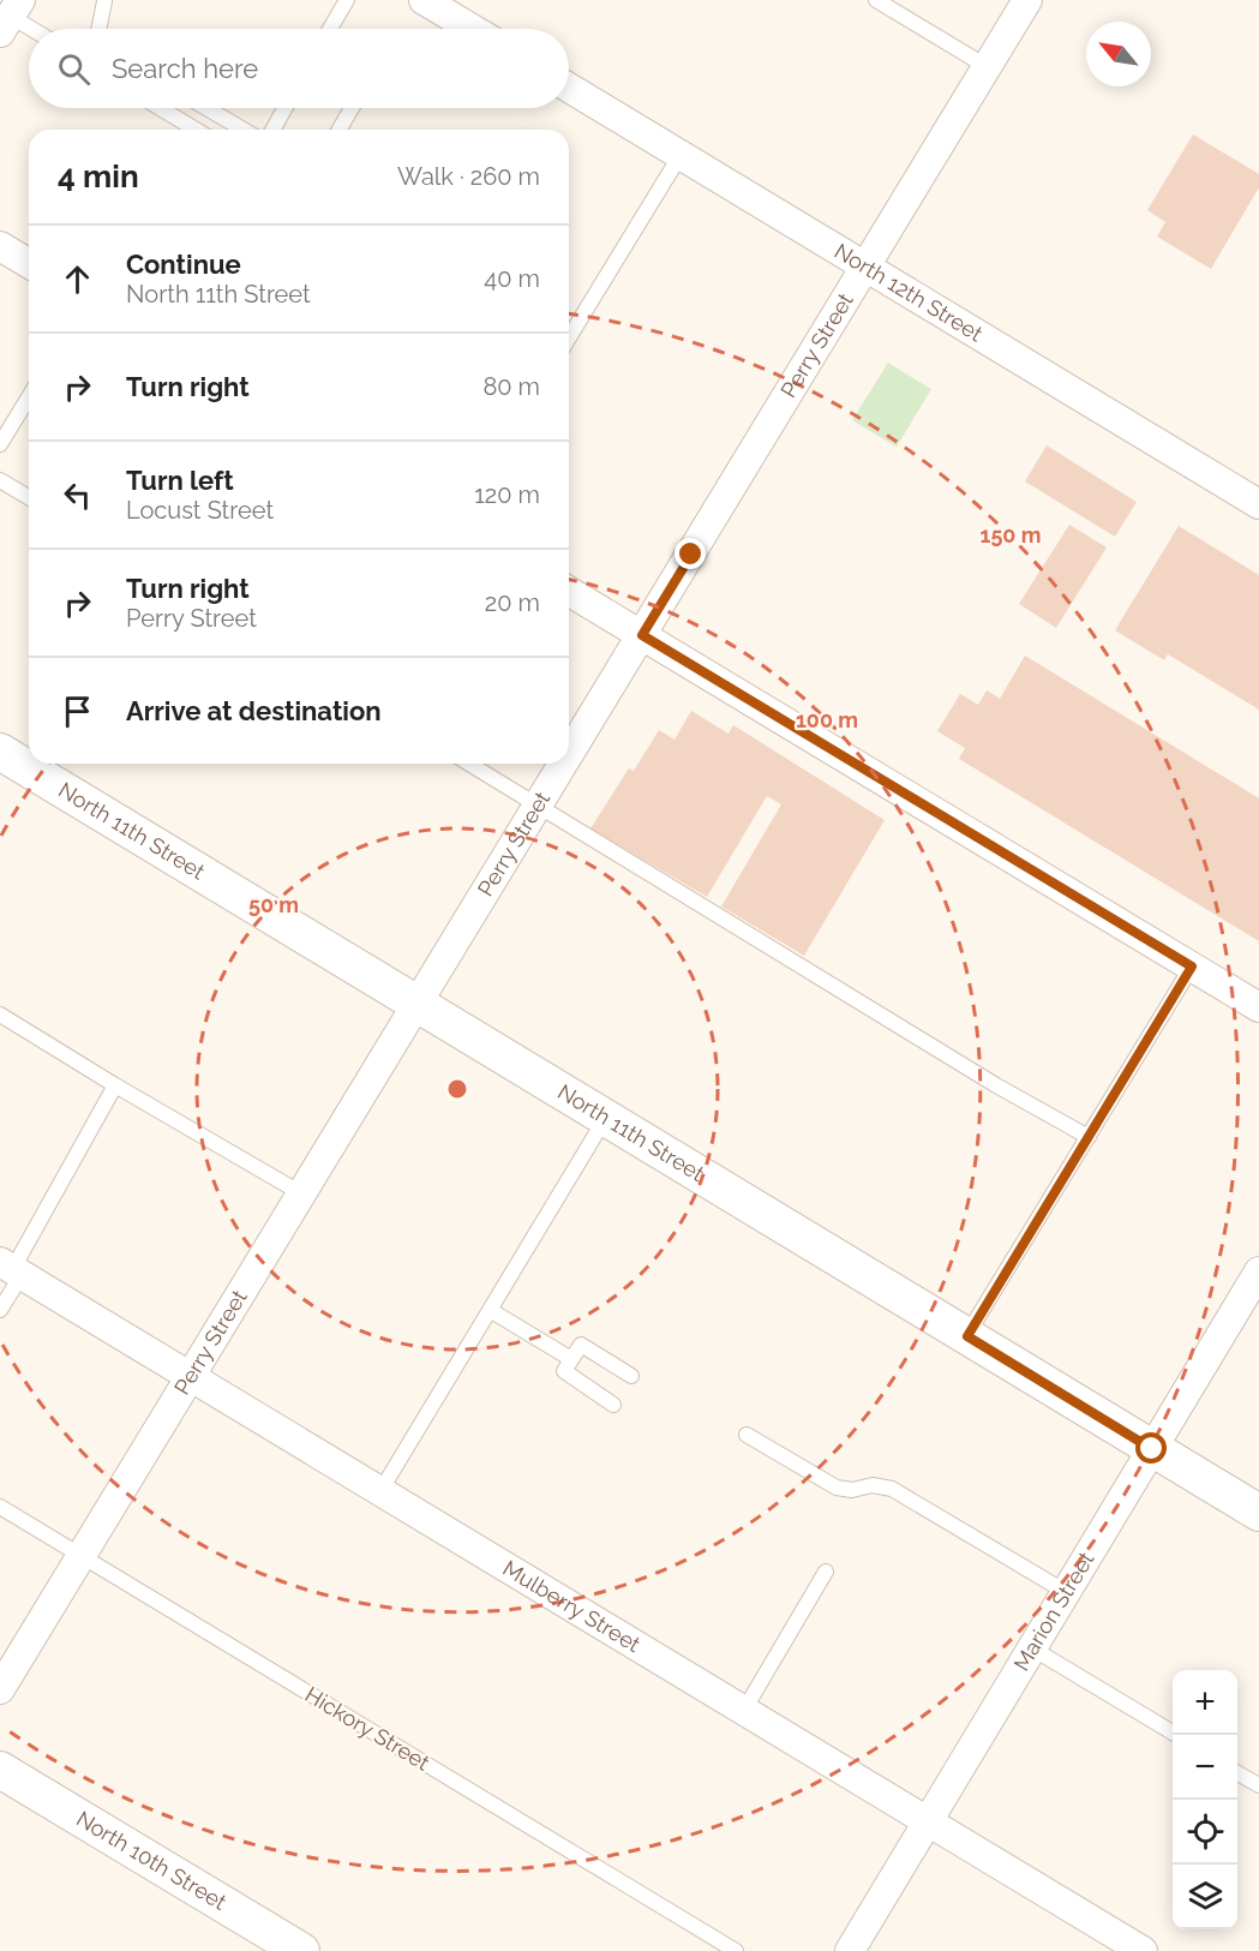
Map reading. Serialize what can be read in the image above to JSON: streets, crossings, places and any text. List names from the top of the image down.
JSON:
{
  "streets": {
    "street": [
      "North 12th Street",
      "Perry Street",
      "North 11th Street",
      "Mulberry Street",
      "Marion Street",
      "North 10th Street"
    ],
    "lane": ["Hickory Street"]
  },
  "crossings": [
    ["North 12th Street", "Perry Street"],
    ["Perry Street", "North 11th Street"],
    ["Perry Street", "Mulberry Street"],
    ["Perry Street", "Hickory Street"],
    ["North 11th Street", "Marion Street"],
    ["Mulberry Street", "Marion Street"]
  ],
  "north": "top left",
  "page": {
    "search": "Search here",
    "heading": ["4 min", "Walk · 260 m"],
    "list": [
      ["Continue", "North 11th Street", "40 m"],
      ["Turn right", "80 m"],
      ["Turn left", "Locust Street", "120 m"],
      ["Turn right", "Perry Street", "20 m"],
      "Arrive at destination"
    ],
    "map_buttons": ["+", "−"]
  },
  "rings": ["150 m", "100 m", "50 m"]
}
